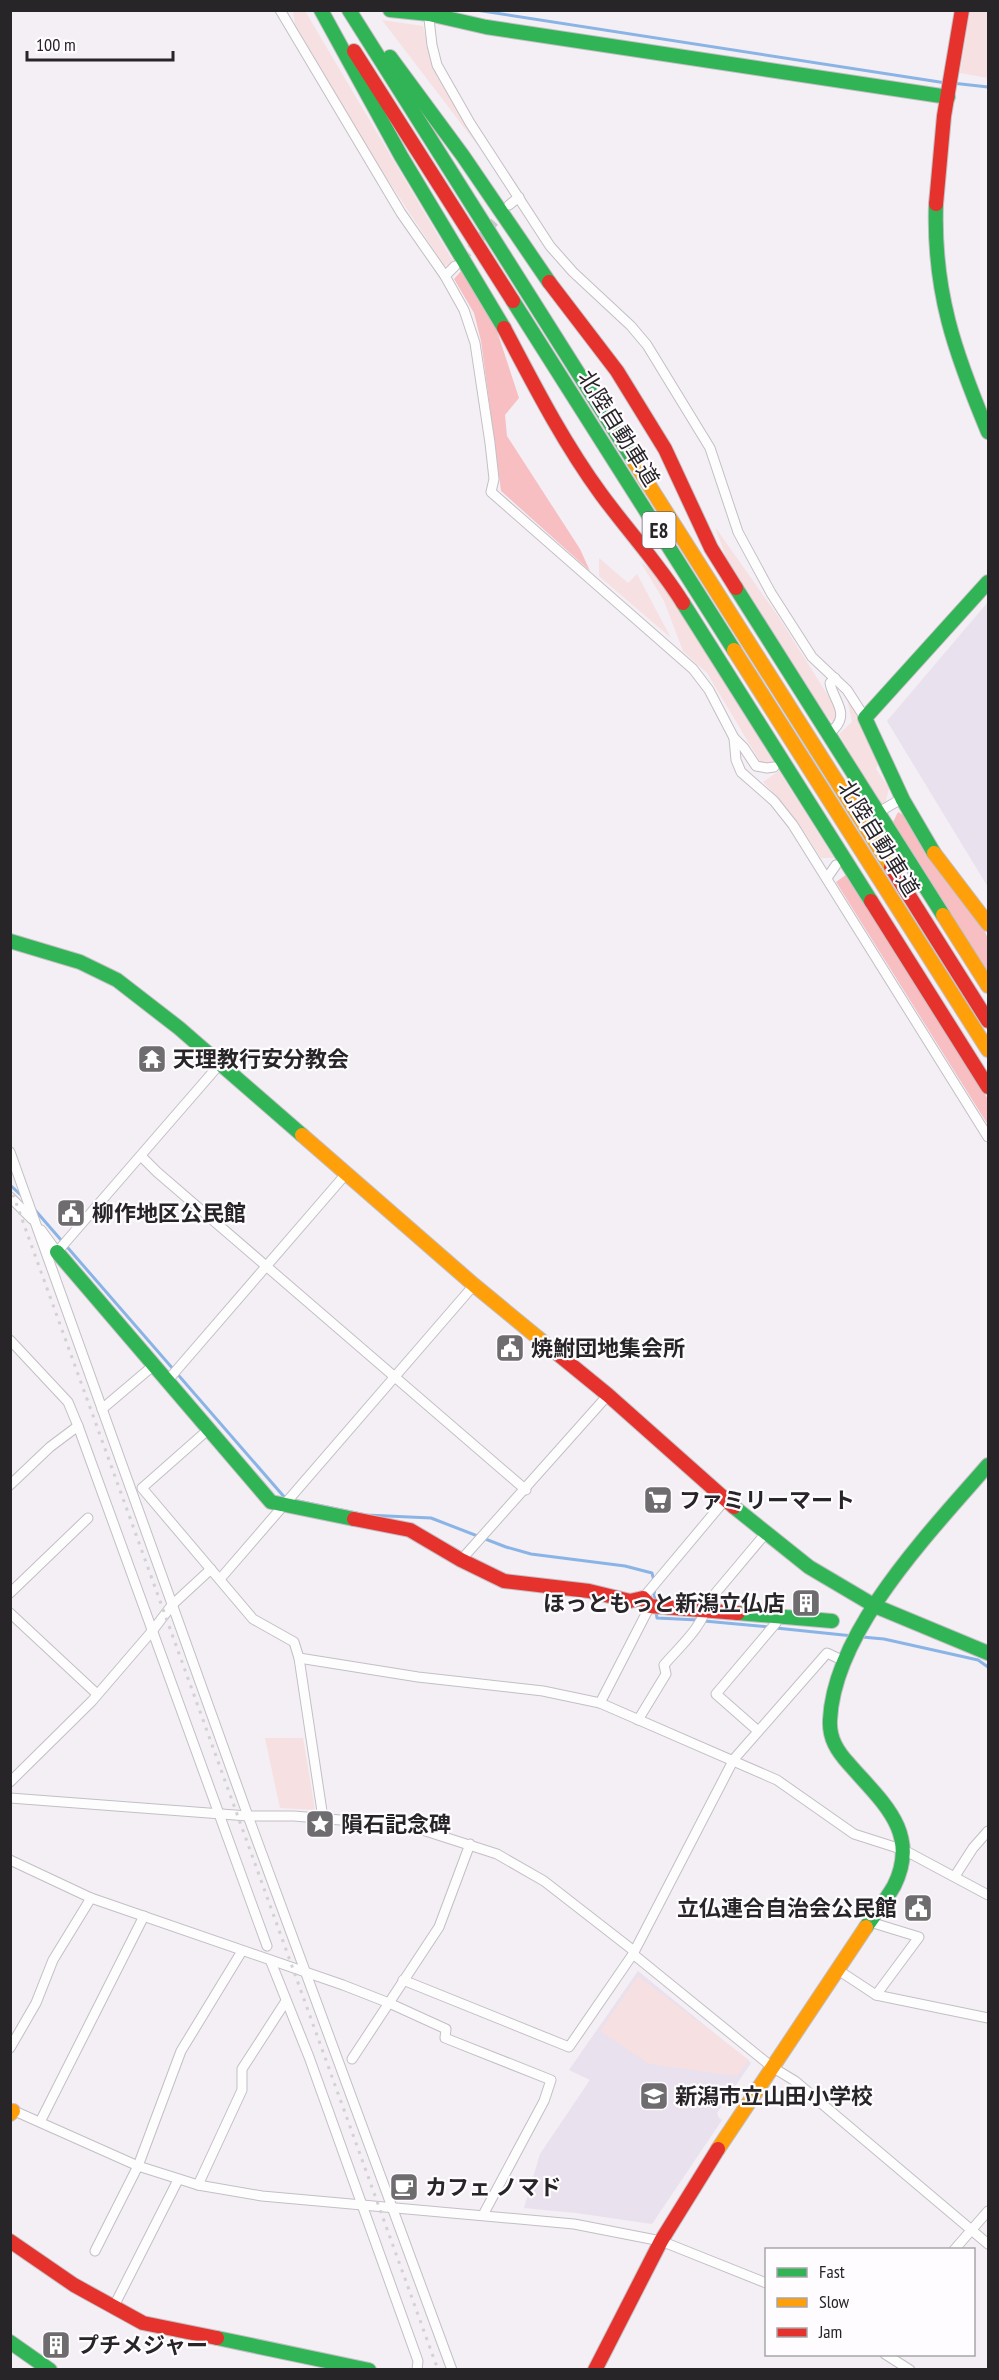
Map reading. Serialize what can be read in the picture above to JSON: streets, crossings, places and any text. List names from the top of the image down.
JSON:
{
  "streets": {
    "main road": ["北陸自動車道", "E8"]
  },
  "places": {
    "temple": ["天理教行安分教会"],
    "public building": ["柳作地区公民館", "焼鮒団地集会所", "立仏連合自治会公民館"],
    "supermarket": ["ファミリーマート"],
    "building": ["ほっともっと新潟立仏店", "プチメジャー"],
    "place": ["隕石記念碑"],
    "school or university": ["新潟市立山田小学校"],
    "cafe": ["カフェ ノマド"]
  },
  "legend": ["Fast", "Slow", "Jam"],
  "scale_bar": "100 m"
}
